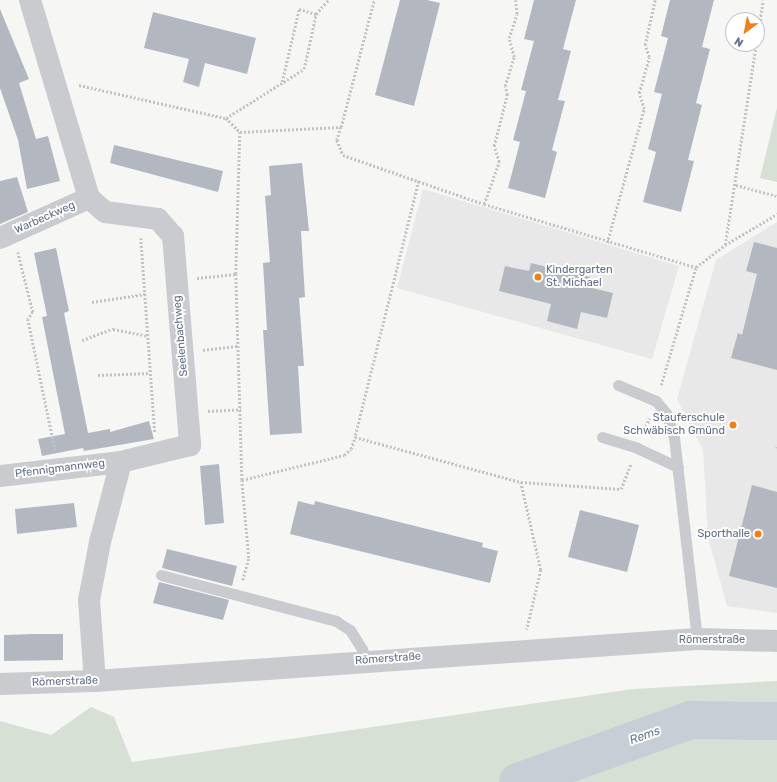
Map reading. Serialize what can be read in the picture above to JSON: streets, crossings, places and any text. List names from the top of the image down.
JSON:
{
  "streets": {
    "street": [
      "Warbeckweg",
      "Seelenbachweg",
      "Pfennigmannweg",
      "Römerstraße"
    ]
  },
  "crossings": [
    ["Warbeckweg", "Seelenbachweg"],
    ["Seelenbachweg", "Pfennigmannweg"]
  ],
  "water": ["Rems"],
  "places": ["Kindergarten St. Michael", "Stauferschule Schwäbisch Gmünd", "Sporthalle"],
  "north": "bottom left"
}
